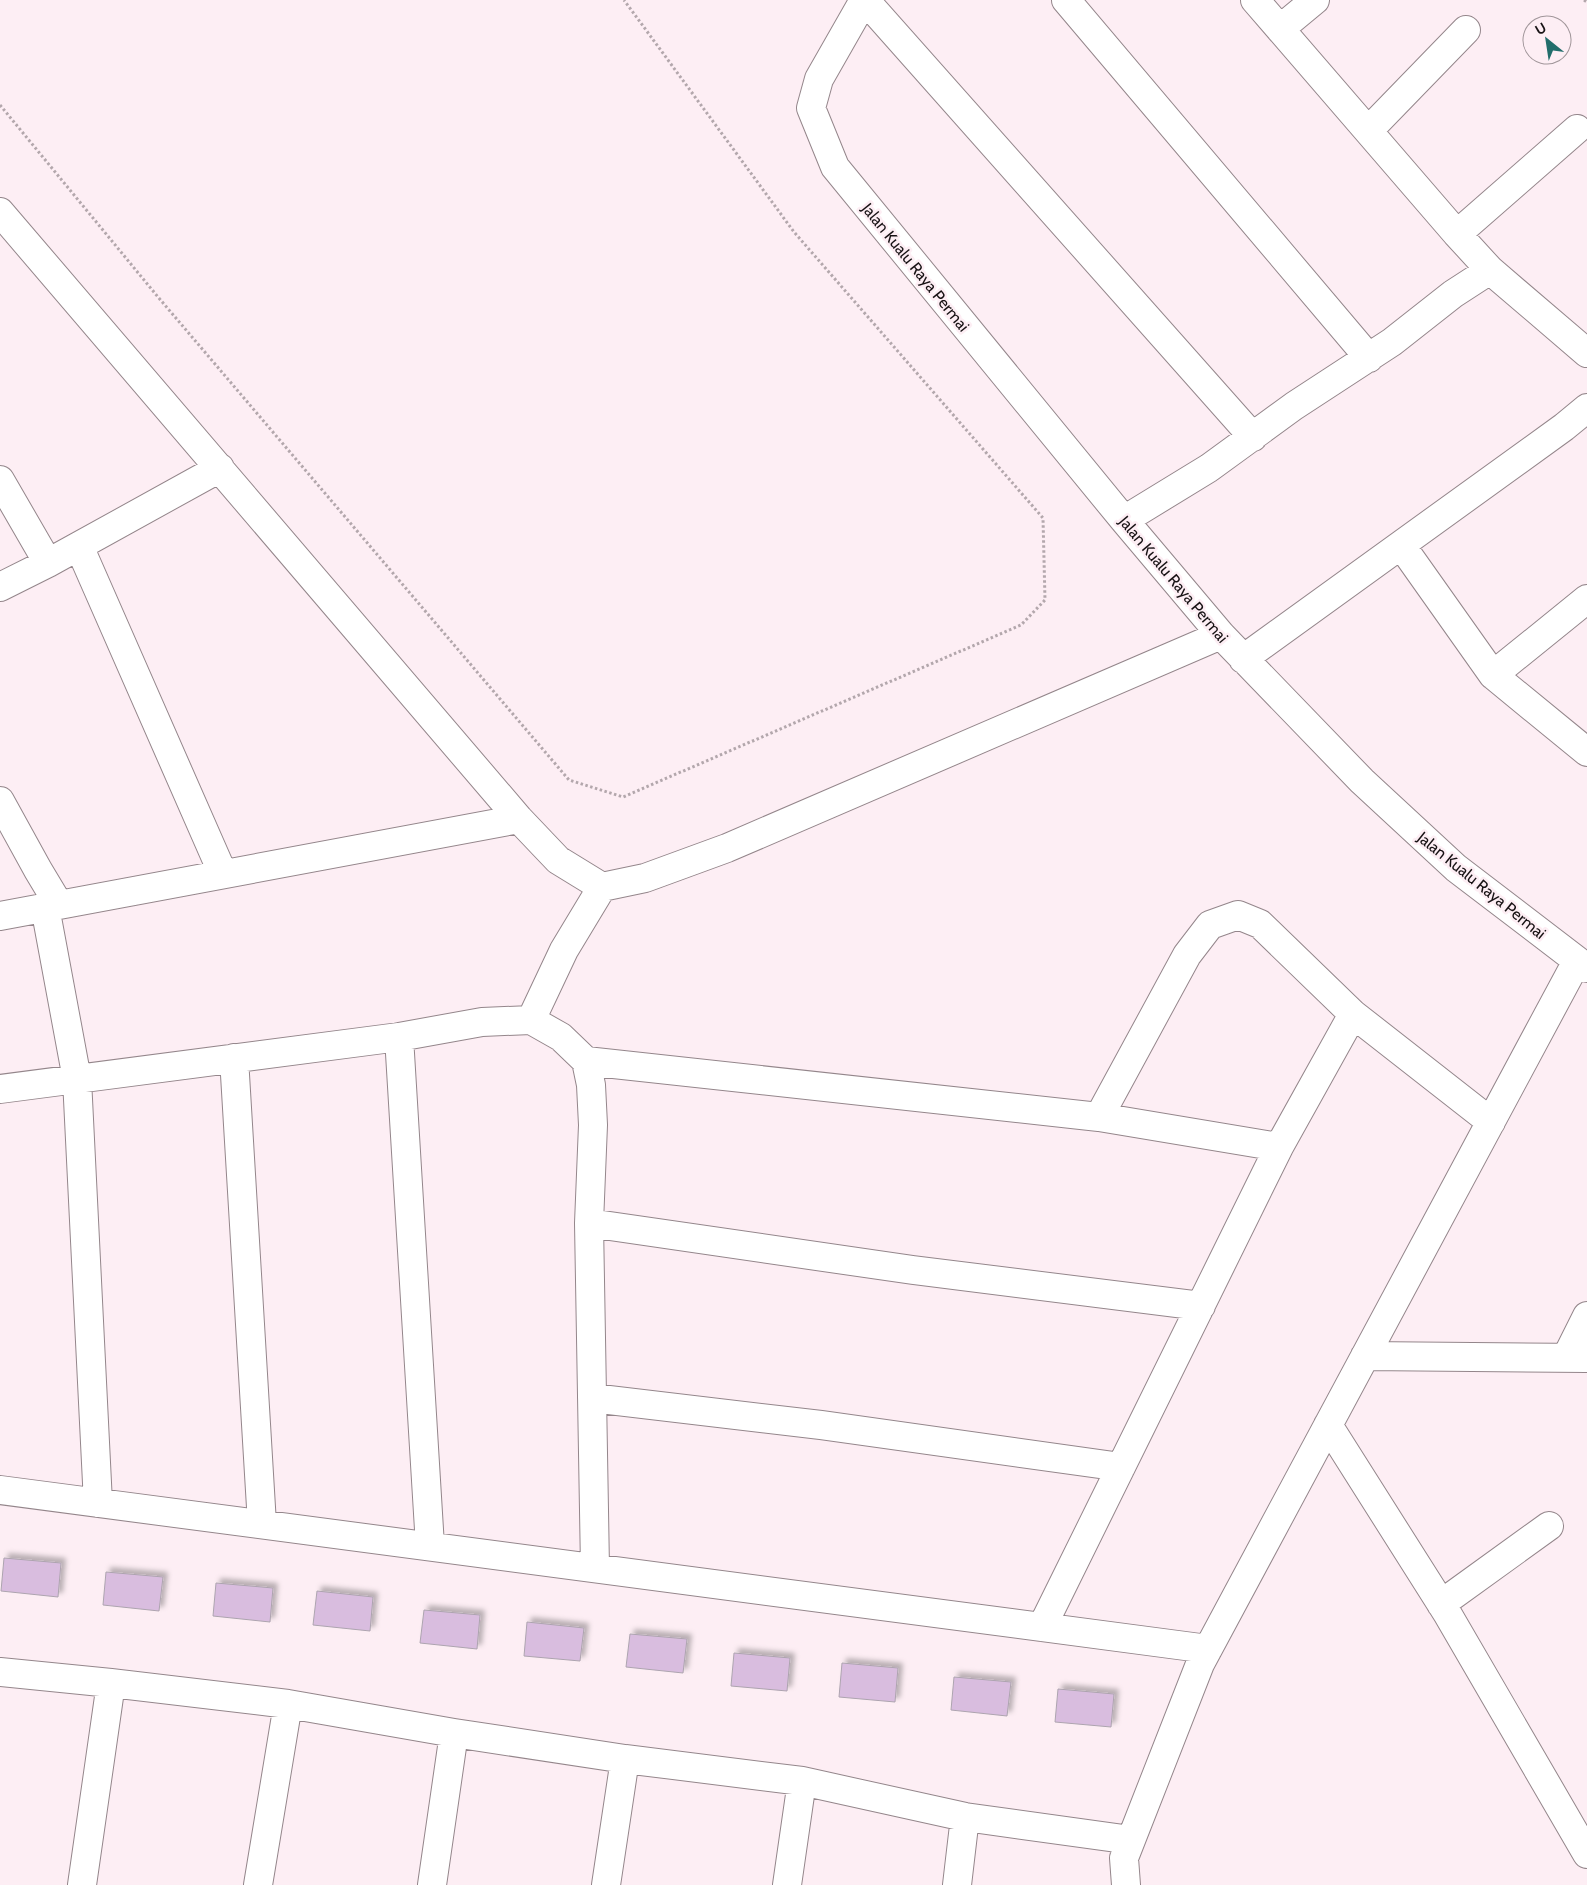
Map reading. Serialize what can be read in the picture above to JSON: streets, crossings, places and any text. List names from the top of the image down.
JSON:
{
  "streets": {
    "street": ["Jalan Kualu Raya Permai"]
  },
  "north": "top left"
}
